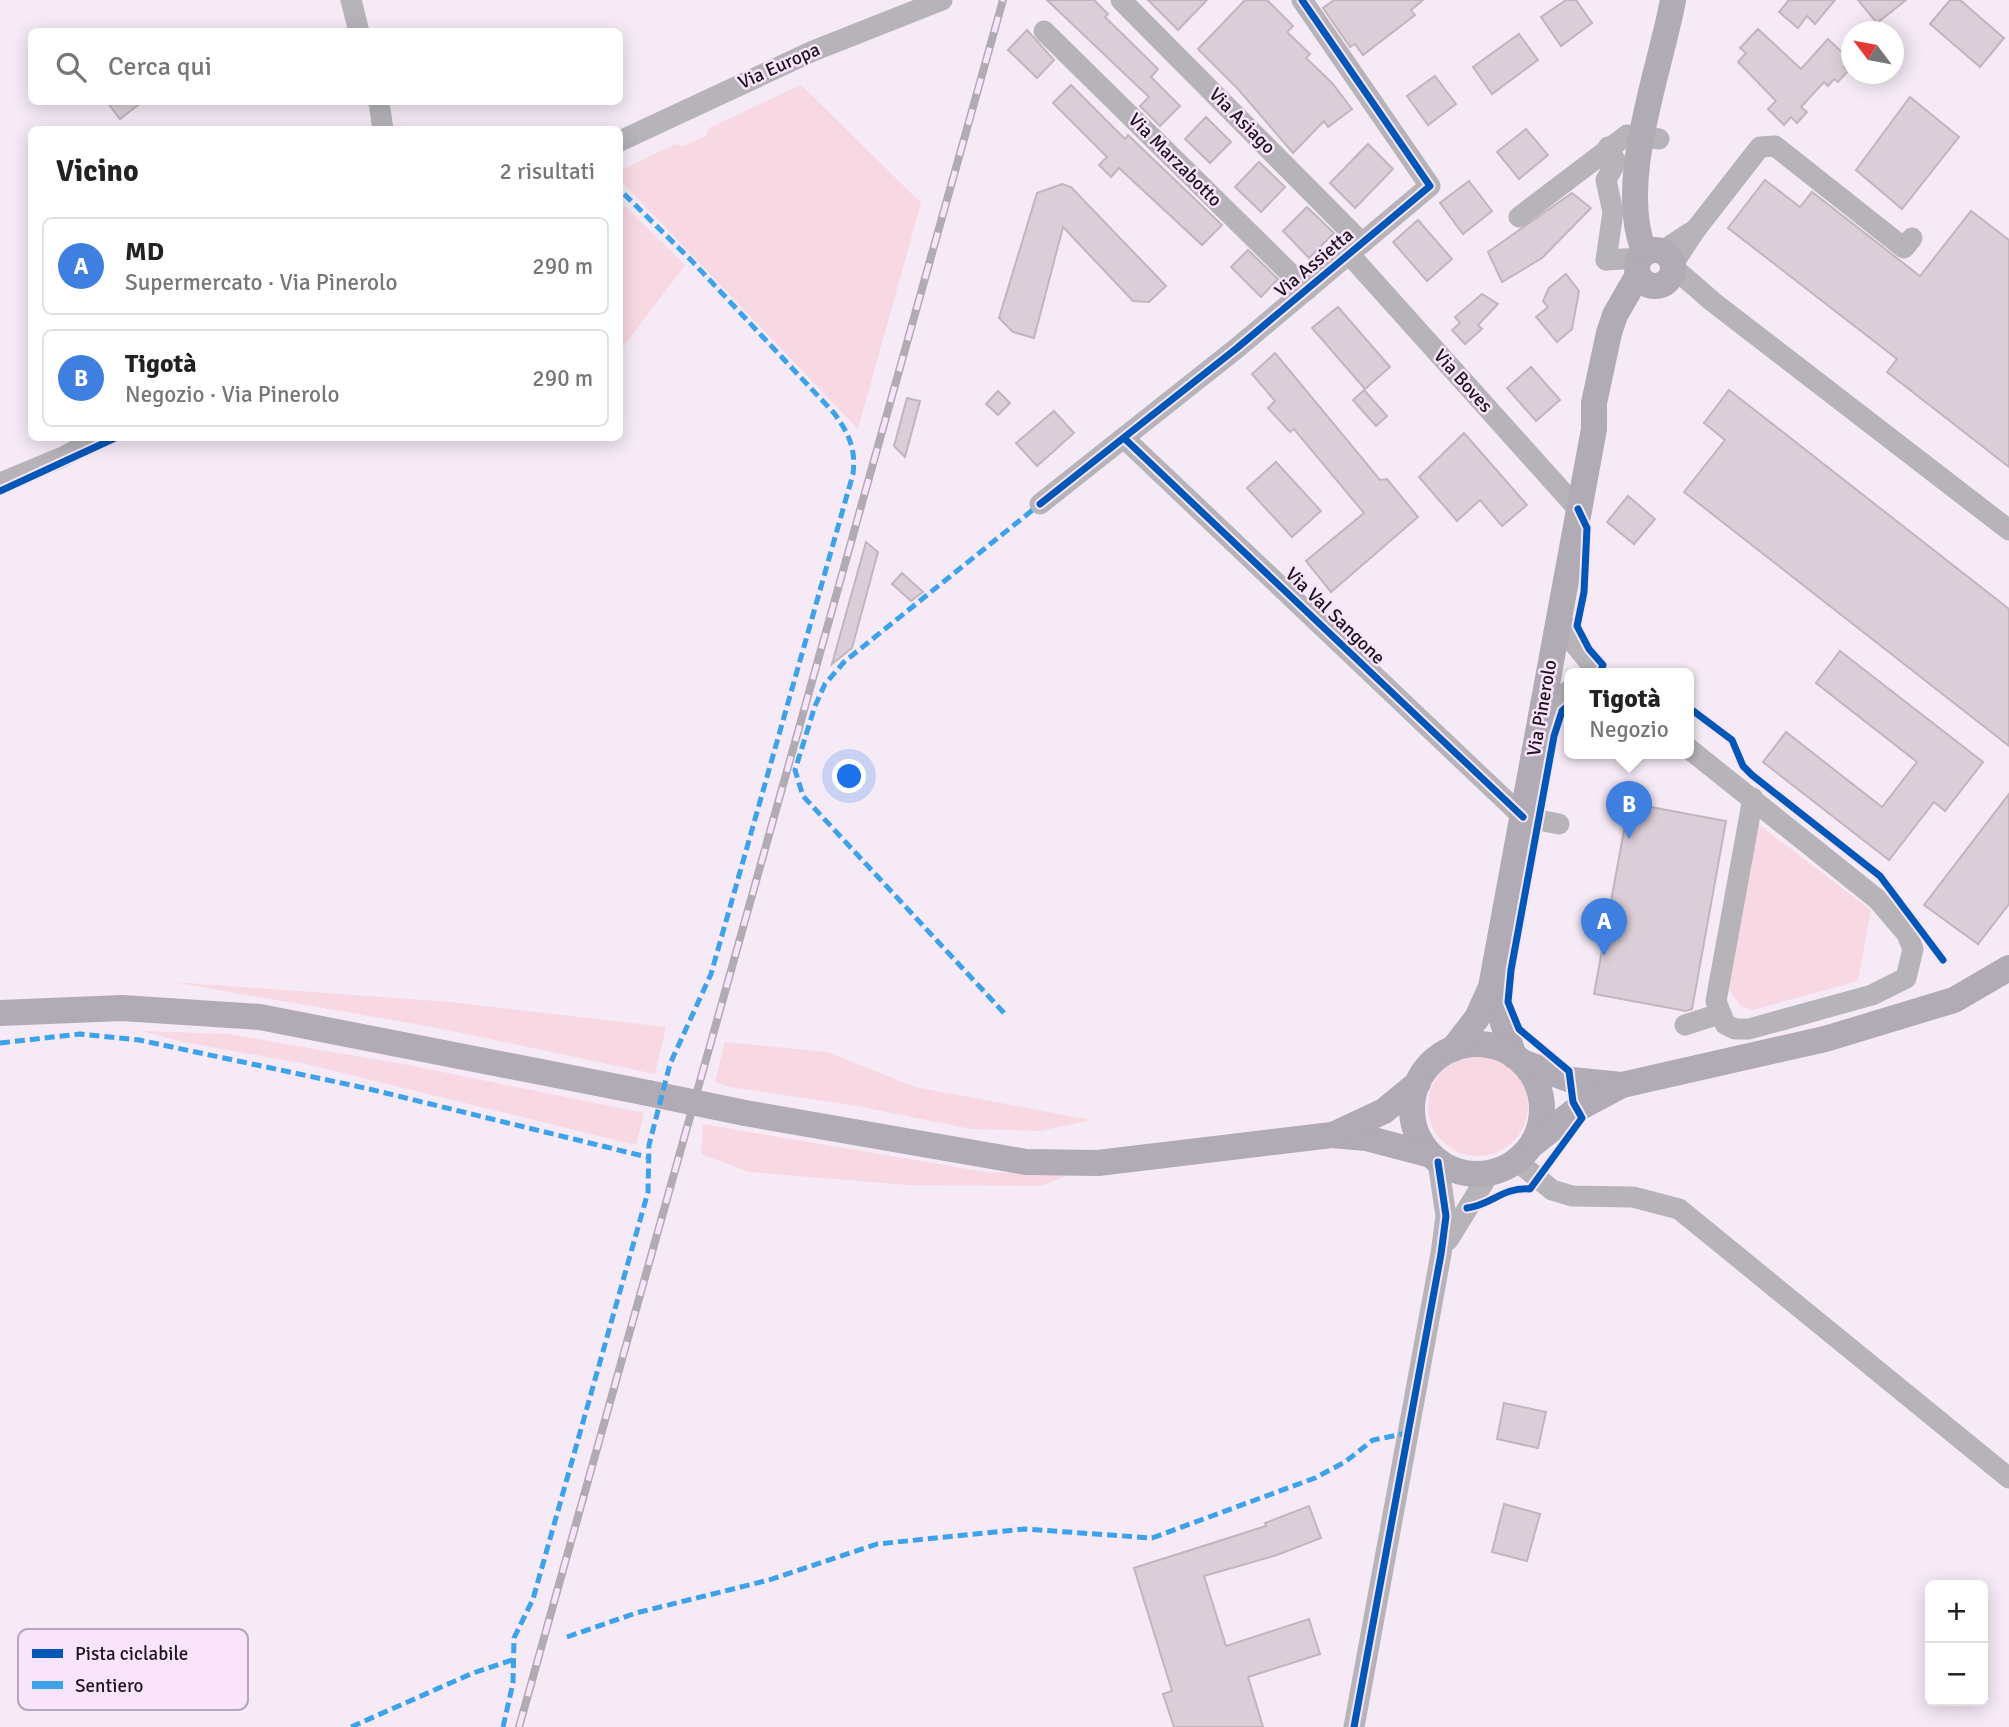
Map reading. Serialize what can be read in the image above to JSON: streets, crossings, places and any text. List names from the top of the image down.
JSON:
{
  "streets": {
    "main road": ["Via Pinerolo"],
    "street": [
      "Via Europa",
      "Via Asiago",
      "Via Marzabotto",
      "Via Assietta",
      "Via Boves",
      "Via Val Sangone"
    ]
  },
  "crossings": [
    ["Via Asiago", "Via Assietta"],
    ["Via Asiago", "Via Boves"],
    ["Via Marzabotto", "Via Assietta"],
    ["Via Assietta", "Via Boves"],
    ["Via Assietta", "Via Val Sangone"],
    ["Via Boves", "Via Pinerolo"],
    ["Via Val Sangone", "Via Pinerolo"]
  ],
  "legend": ["Pista ciclabile", "Sentiero"],
  "north": "top left",
  "page": {
    "search": "Cerca qui",
    "heading": ["Vicino", "2 risultati"],
    "list": [
      {
        "mark": "A",
        "name": "MD",
        "note": "Supermercato · Via Pinerolo",
        "value": "290 m"
      },
      {
        "mark": "B",
        "name": "Tigotà",
        "note": "Negozio · Via Pinerolo",
        "value": "290 m"
      }
    ],
    "popup": ["Tigotà", "Negozio"],
    "pins": ["B", "A"],
    "map_buttons": ["+", "−"]
  }
}
